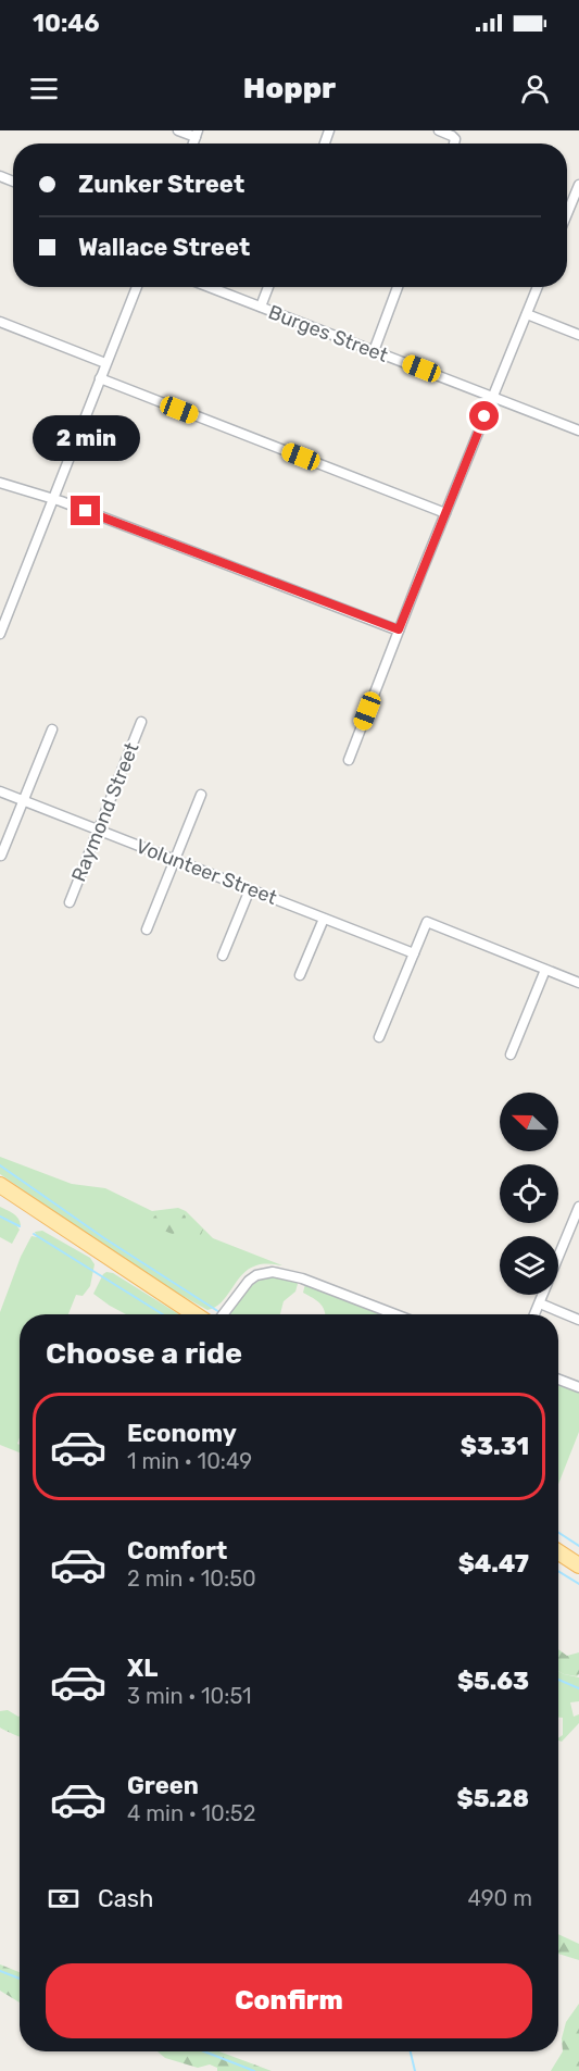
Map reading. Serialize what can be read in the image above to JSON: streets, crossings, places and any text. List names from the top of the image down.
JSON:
{
  "streets": {
    "street": ["Burges Street", "Raymond Street", "Volunteer Street"]
  },
  "crossings": [
    ["Raymond Street", "Volunteer Street"]
  ],
  "north": "left",
  "page": {
    "status": "10:46",
    "header": "Hoppr",
    "banner": ["Zunker Street", "Wallace Street"],
    "bubble": "2 min",
    "heading": "Choose a ride",
    "list": [
      {
        "name": "Economy",
        "note": "1 min · 10:49",
        "value": "$3.31"
      },
      {
        "name": "Comfort",
        "note": "2 min · 10:50",
        "value": "$4.47"
      },
      {
        "name": "XL",
        "note": "3 min · 10:51",
        "value": "$5.63"
      },
      {
        "name": "Green",
        "note": "4 min · 10:52",
        "value": "$5.28"
      }
    ],
    "pay": ["Cash", "490 m"],
    "buttons": "Confirm"
  }
}
